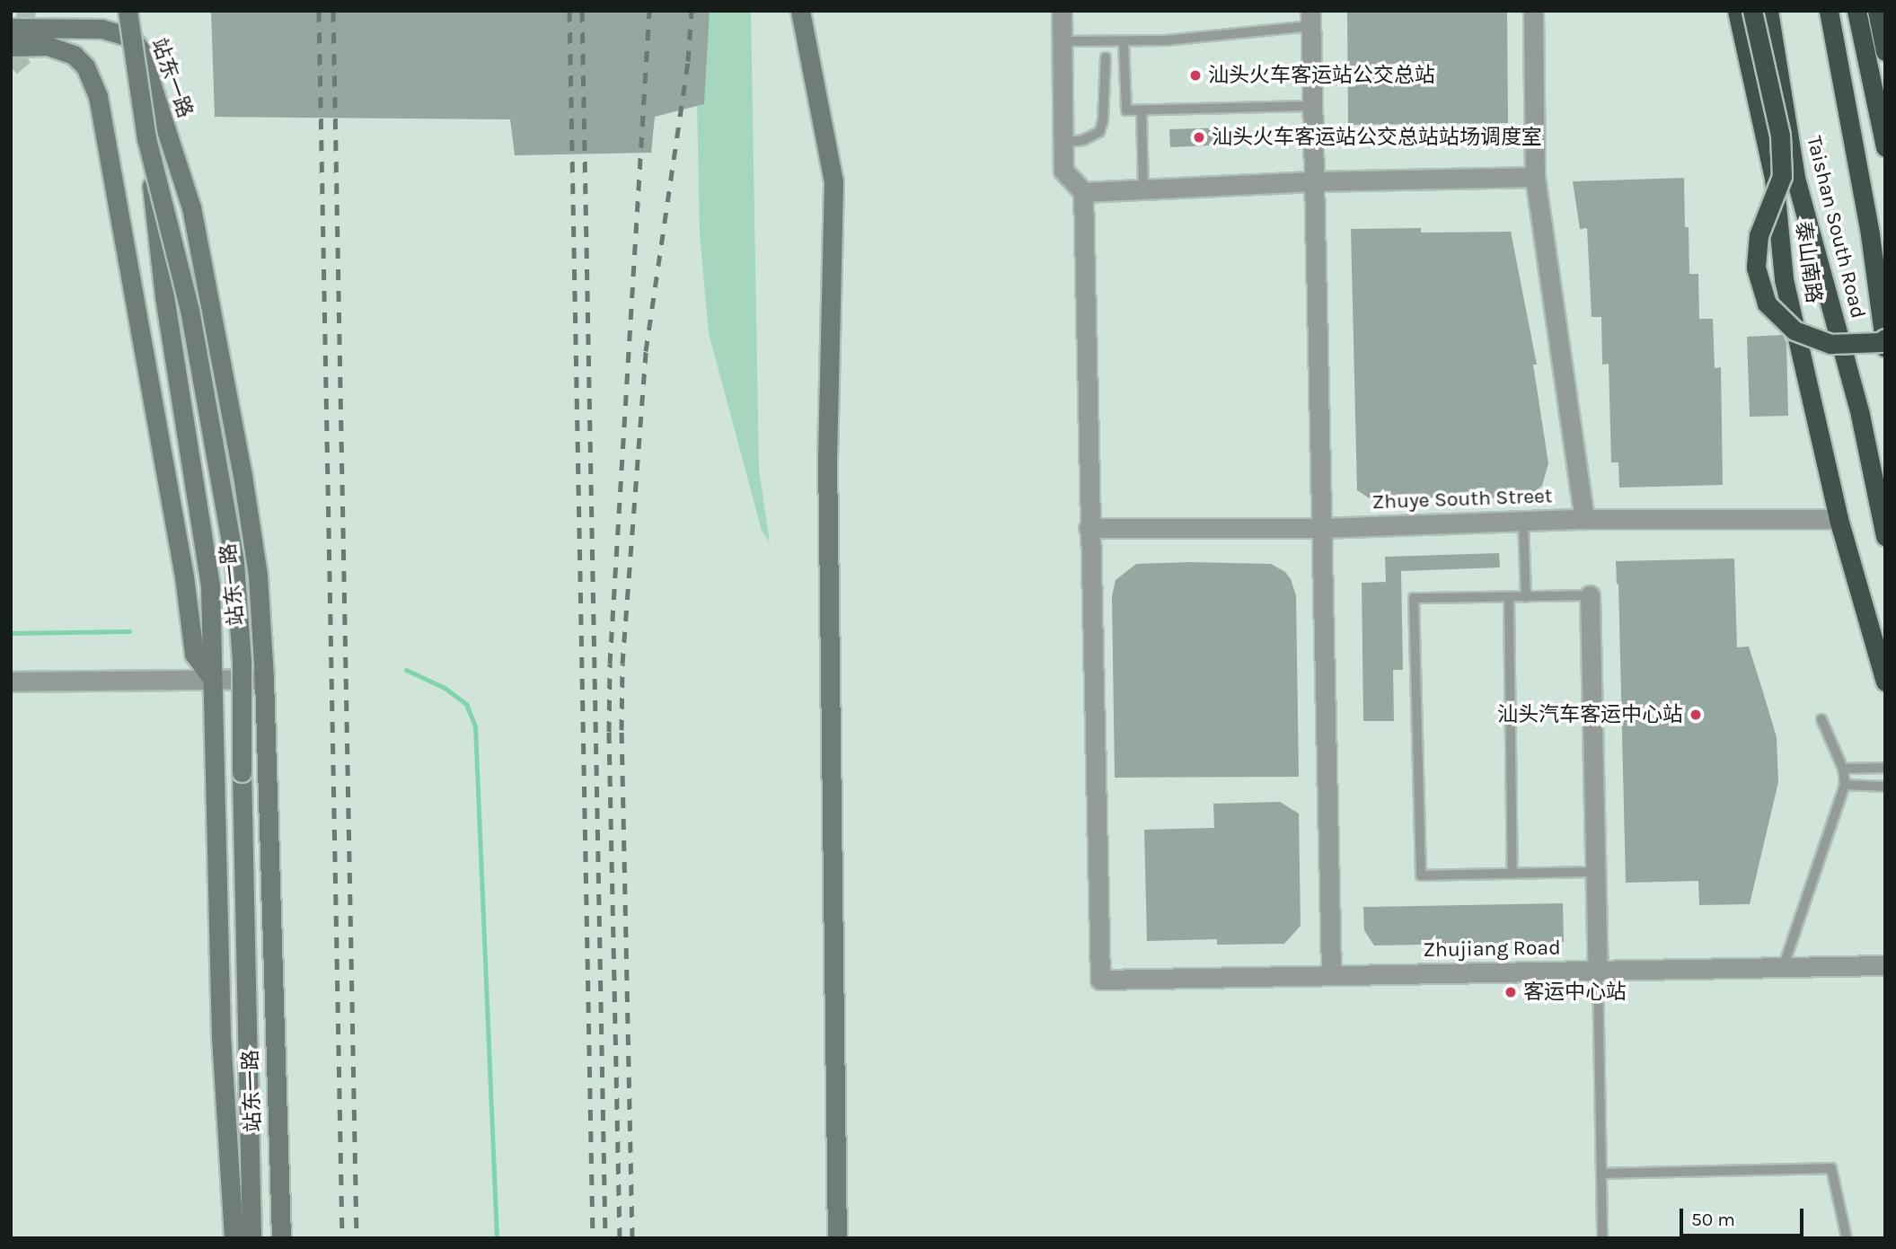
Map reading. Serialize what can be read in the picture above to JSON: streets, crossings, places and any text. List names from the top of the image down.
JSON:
{
  "streets": {
    "highway": ["Taishan South Road", "泰山南路"],
    "street": ["站东一路", "Zhuye South Street", "Zhujiang Road"]
  },
  "crossings": [
    ["泰山南路", "Zhuye South Street"],
    ["Zhuye South Street", "Zhujiang Road"]
  ],
  "places": [
    "汕头火车客运站公交总站",
    "汕头火车客运站公交总站站场调度室",
    "汕头汽车客运中心站",
    "客运中心站"
  ],
  "scale_bar": "50 m"
}
